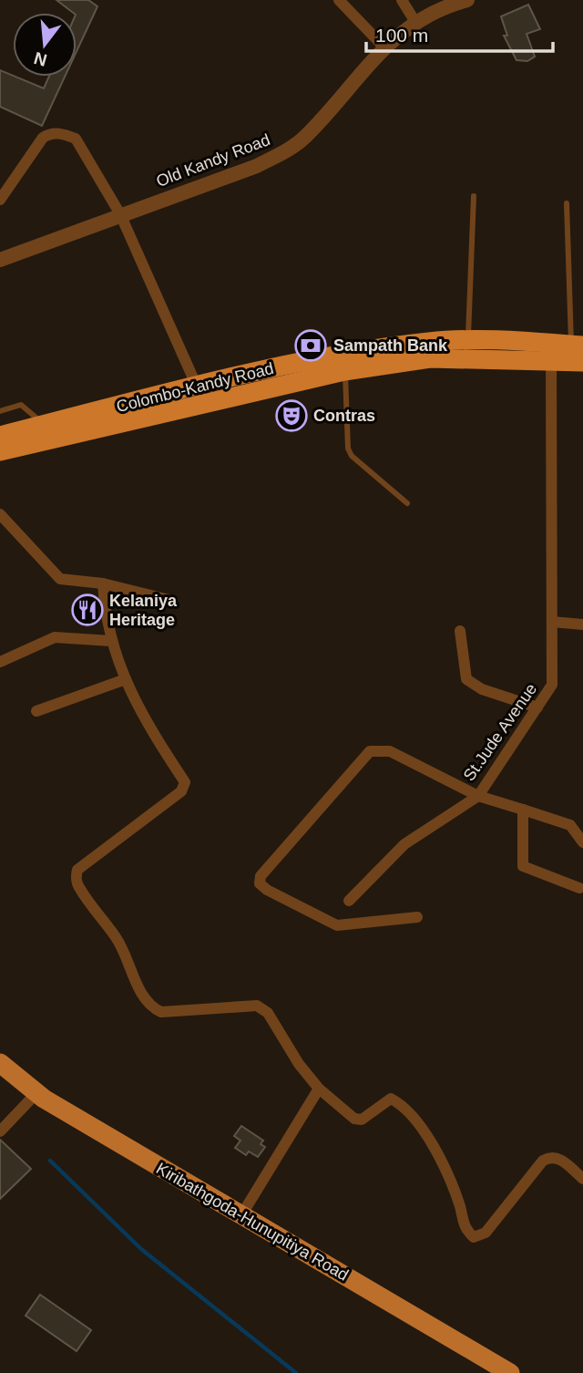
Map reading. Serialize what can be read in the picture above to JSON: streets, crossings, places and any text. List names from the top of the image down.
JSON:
{
  "streets": {
    "highway": ["Colombo-Kandy Road"],
    "main road": ["Kiribathgoda-Hunupitiya Road"],
    "street": ["Old Kandy Road", "St.Jude Avenue"]
  },
  "crossings": [
    ["Colombo-Kandy Road", "St.Jude Avenue"]
  ],
  "places": {
    "bank": ["Sampath Bank"],
    "theatre": ["Contras"],
    "restaurant": ["Kelaniya Heritage"]
  },
  "scale_bar": "100 m",
  "north": "bottom"
}
